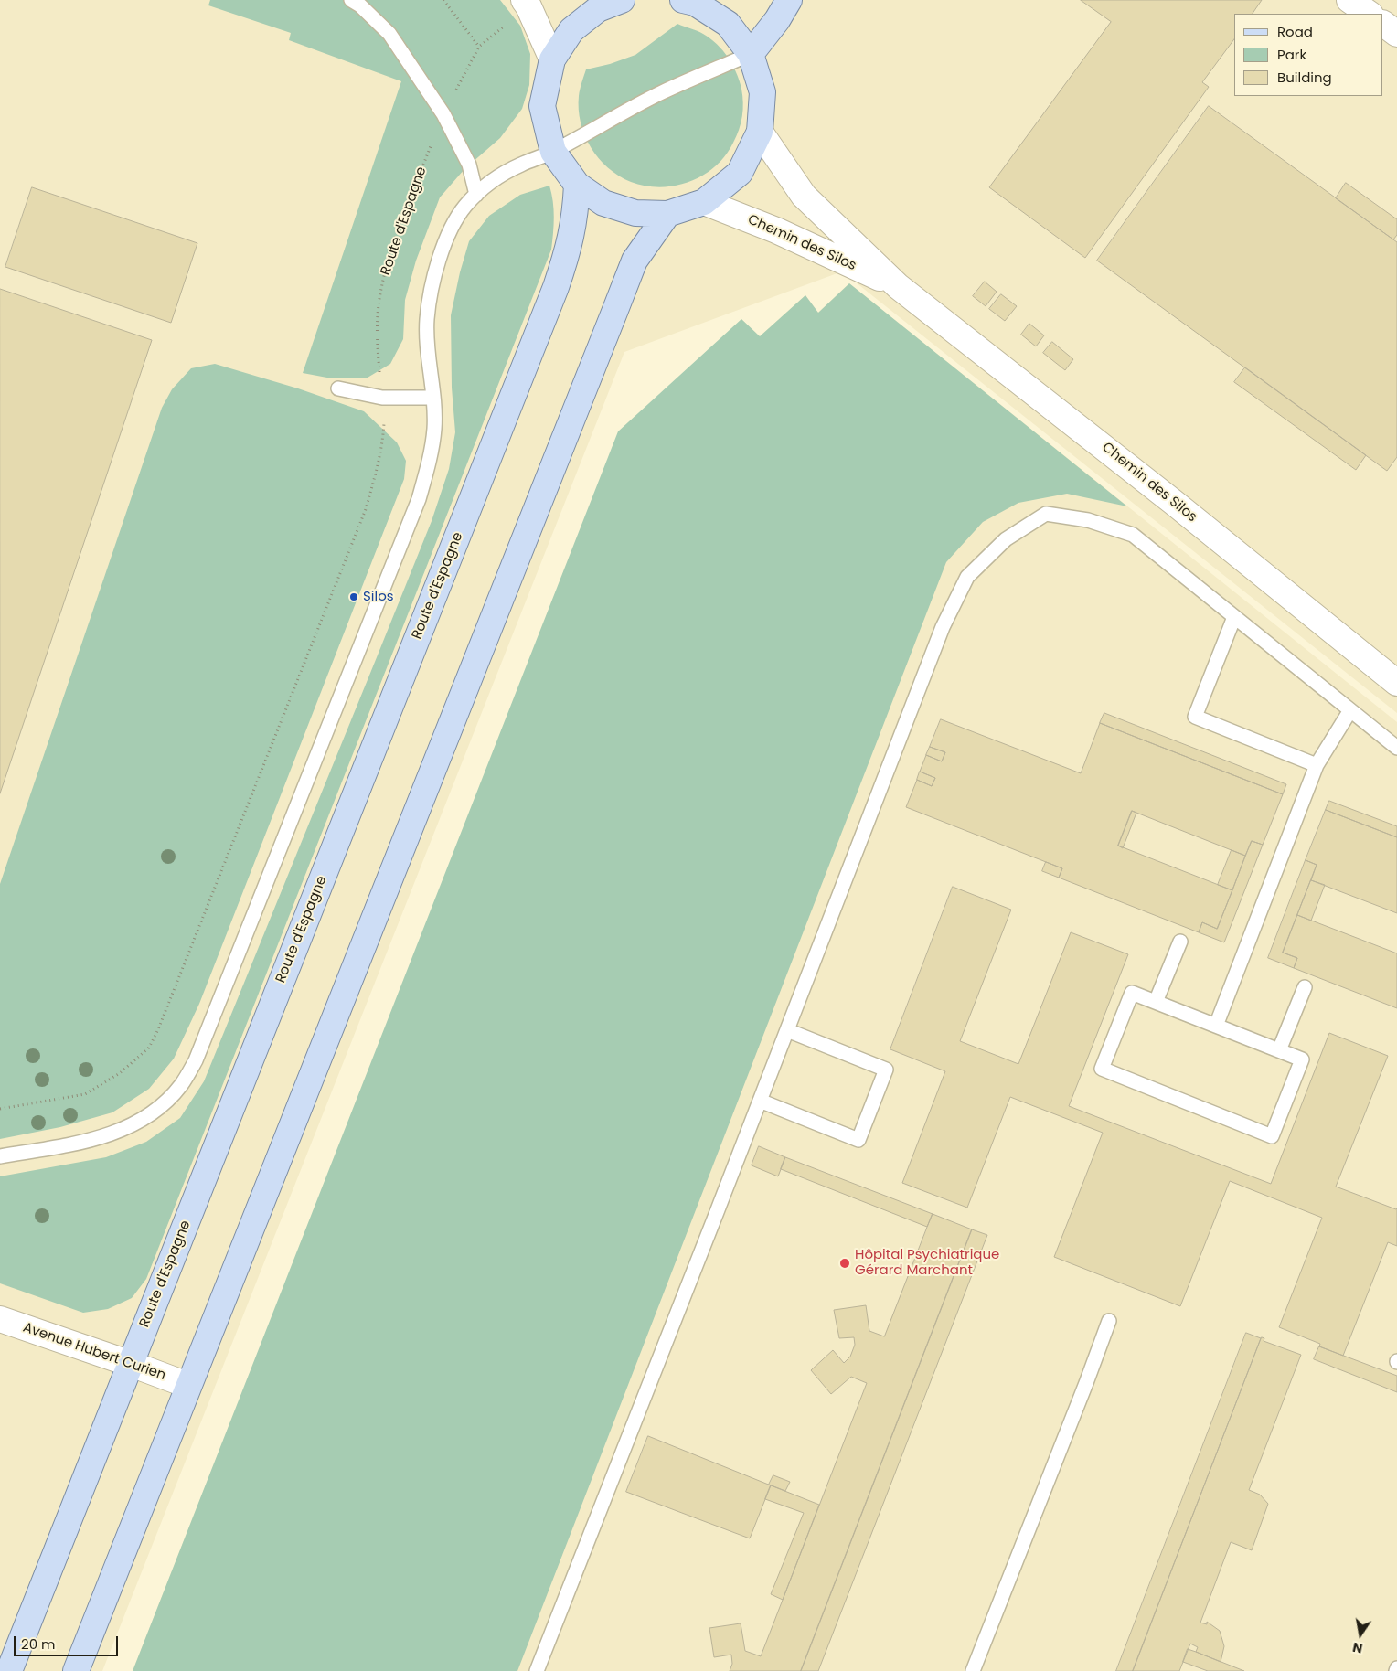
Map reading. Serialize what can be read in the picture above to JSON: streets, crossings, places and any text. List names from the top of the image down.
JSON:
{
  "streets": {
    "main road": ["Route d'Espagne"],
    "street": ["Chemin des Silos", "Avenue Hubert Curien"]
  },
  "crossings": [
    ["Route d'Espagne", "Avenue Hubert Curien"]
  ],
  "places": ["Silos", "Hôpital Psychiatrique Gérard Marchant"],
  "legend": ["Road", "Park", "Building"],
  "scale_bar": "20 m",
  "north": "bottom"
}
